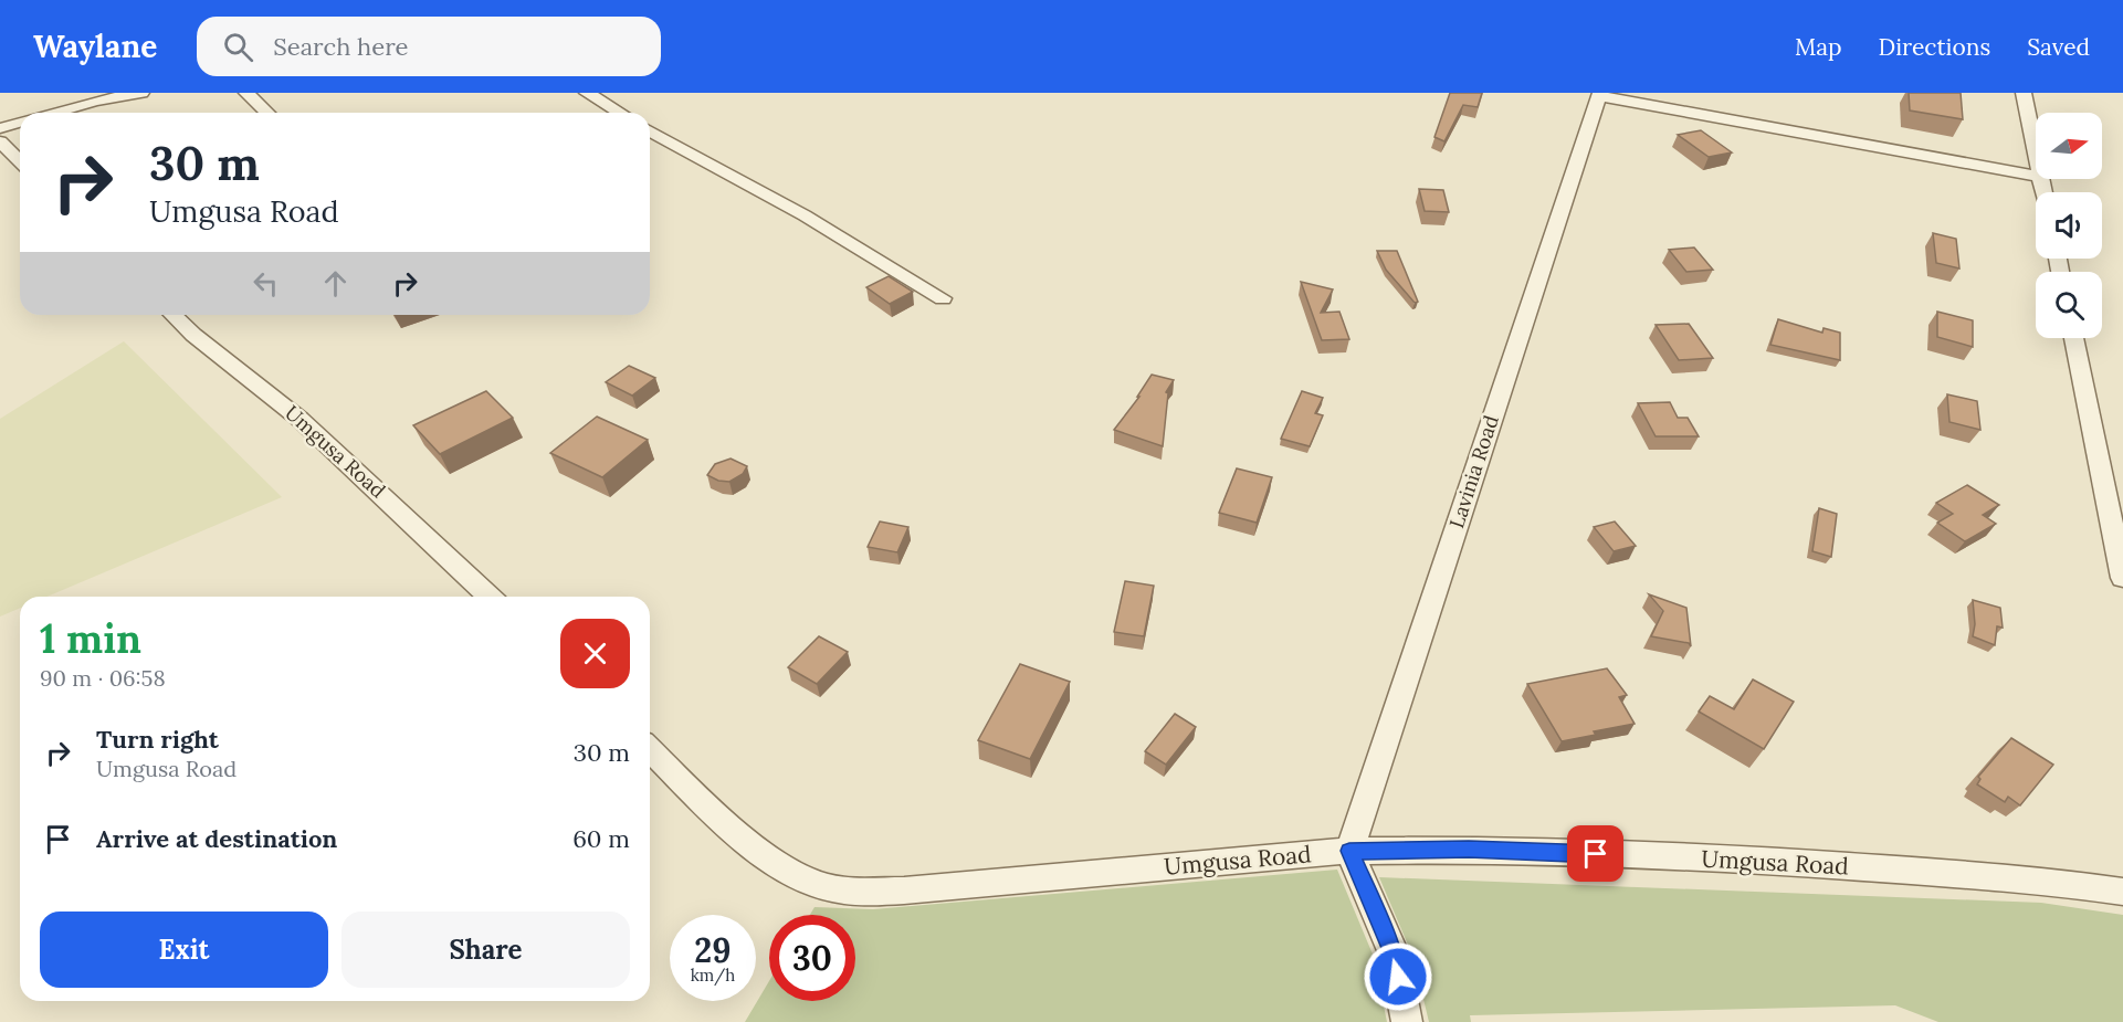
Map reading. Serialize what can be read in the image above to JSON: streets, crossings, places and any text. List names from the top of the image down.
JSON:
{
  "streets": {
    "street": ["Umgusa Road", "Lavinia Road"]
  },
  "crossings": [
    ["Umgusa Road", "Lavinia Road"]
  ],
  "north": "right",
  "page": {
    "header": "Waylane",
    "search": "Search here",
    "nav": ["Map", "Directions", "Saved"],
    "turn": ["30 m", "Umgusa Road"],
    "heading": ["1 min", "90 m · 06:58"],
    "list": [
      {
        "name": "Turn right",
        "note": "Umgusa Road",
        "value": "30 m"
      },
      {
        "name": "Arrive at destination",
        "value": "60 m"
      }
    ],
    "buttons": ["Exit", "Share"],
    "speed": "29 km/h",
    "limit": "30"
  }
}
